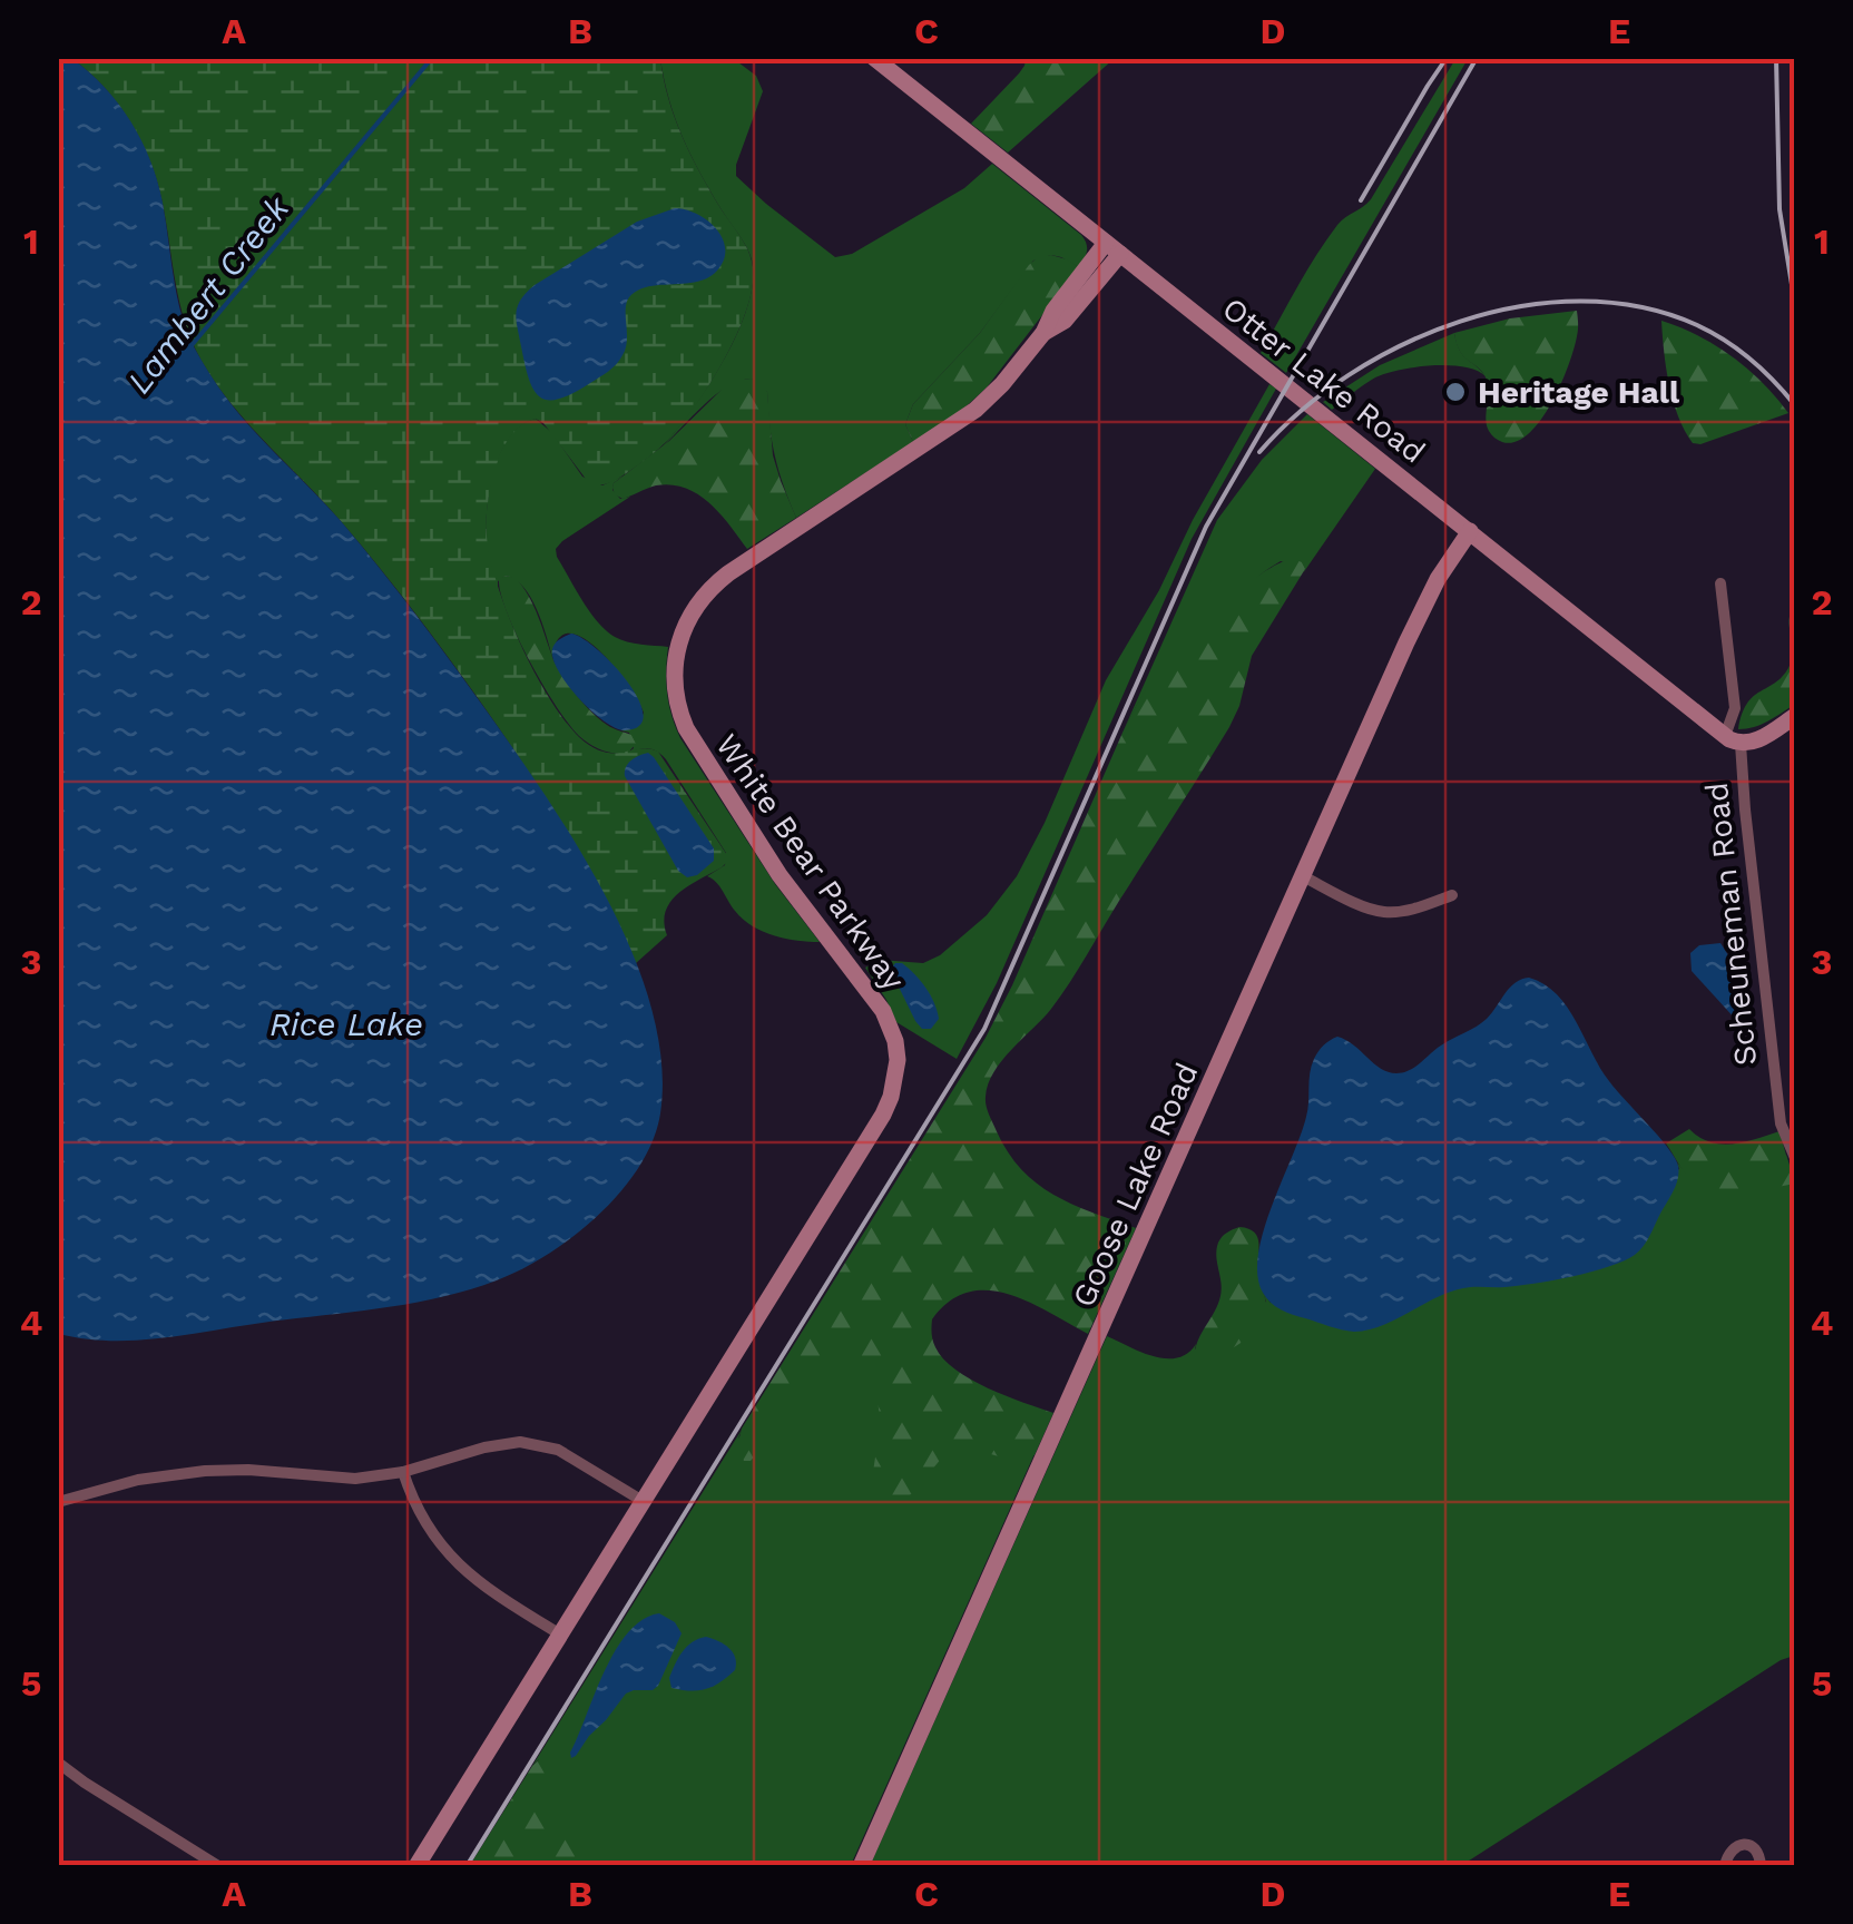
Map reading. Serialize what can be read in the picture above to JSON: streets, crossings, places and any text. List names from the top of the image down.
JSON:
{
  "streets": {
    "street": [
      "Otter Lake Road",
      "White Bear Parkway",
      "Scheuneman Road",
      "Goose Lake Road"
    ]
  },
  "crossings": [
    ["Otter Lake Road", "White Bear Parkway"],
    ["Otter Lake Road", "Scheuneman Road"],
    ["Otter Lake Road", "Goose Lake Road"]
  ],
  "water": ["Lambert Creek", "Rice Lake"],
  "places": ["Heritage Hall"],
  "grid": {
    "columns": [
      "A",
      "B",
      "C",
      "D",
      "E"
    ],
    "rows": [
      "1",
      "2",
      "3",
      "4",
      "5"
    ]
  }
}
